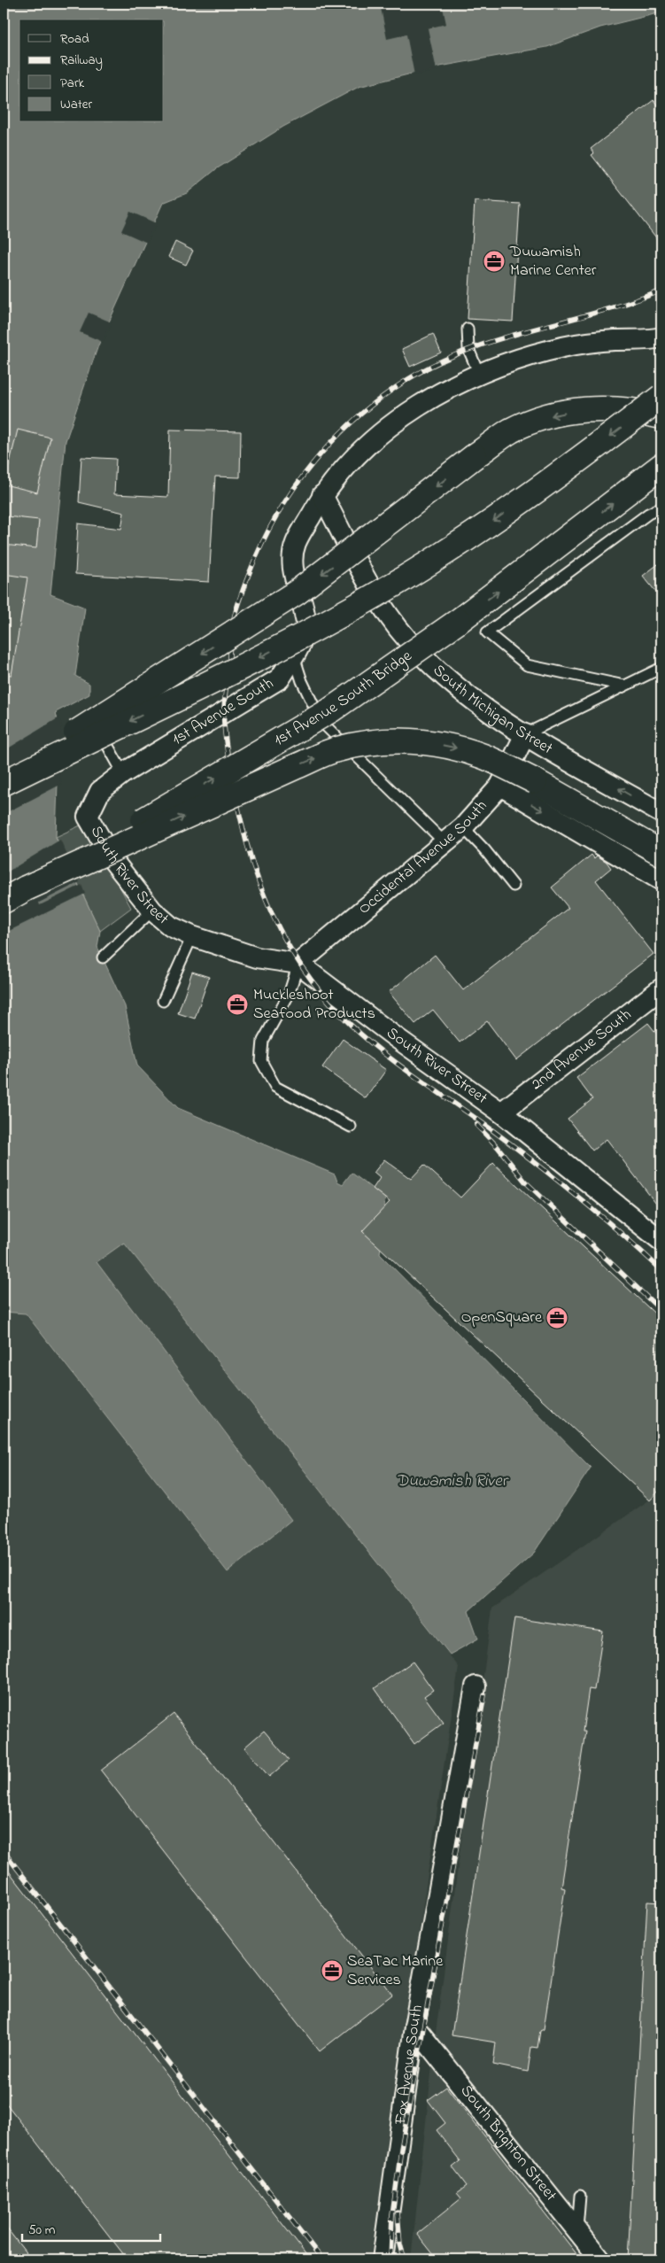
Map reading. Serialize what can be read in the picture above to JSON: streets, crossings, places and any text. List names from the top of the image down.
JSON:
{
  "streets": {
    "highway": ["1st Avenue South Bridge"],
    "street": [
      "South Michigan Street",
      "1st Avenue South",
      "Occidental Avenue South",
      "South River Street",
      "2nd Avenue South",
      "Fox Avenue South",
      "South Brighton Street"
    ]
  },
  "crossings": [
    ["South Michigan Street", "1st Avenue South"],
    ["South Michigan Street", "Occidental Avenue South"],
    ["1st Avenue South", "South River Street"],
    ["Occidental Avenue South", "South River Street"],
    ["South River Street", "2nd Avenue South"],
    ["Fox Avenue South", "South Brighton Street"]
  ],
  "water": ["Duwamish River"],
  "places": {
    "office": [
      "Duwamish Marine Center",
      "Muckleshoot Seafood Products",
      "OpenSquare",
      "SeaTac Marine Services"
    ]
  },
  "legend": [
    "Road",
    "Railway",
    "Park",
    "Water"
  ],
  "scale_bar": "50 m"
}
